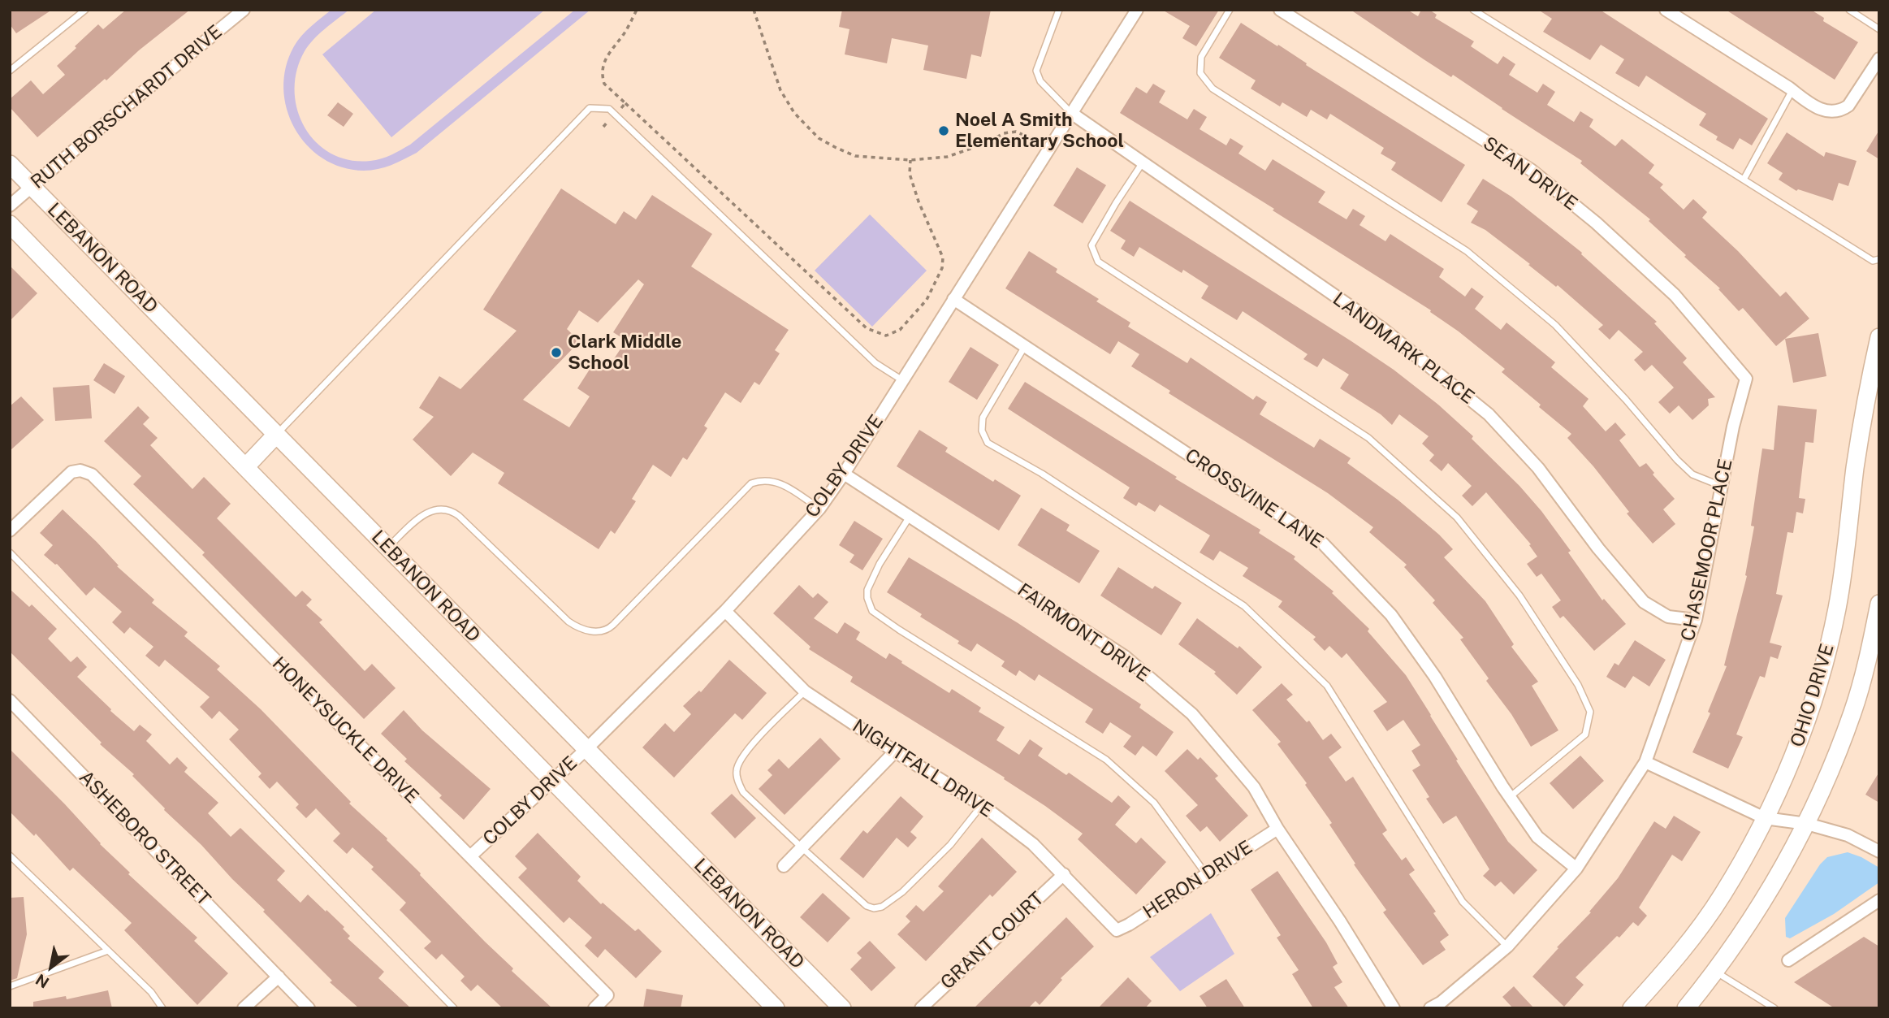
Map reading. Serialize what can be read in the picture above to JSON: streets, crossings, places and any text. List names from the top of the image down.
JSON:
{
  "streets": {
    "main road": ["LEBANON ROAD", "OHIO DRIVE"],
    "street": [
      "RUTH BORSCHARDT DRIVE",
      "SEAN DRIVE",
      "LANDMARK PLACE",
      "COLBY DRIVE",
      "CROSSVINE LANE",
      "CHASEMOOR PLACE",
      "FAIRMONT DRIVE",
      "HONEYSUCKLE DRIVE",
      "NIGHTFALL DRIVE",
      "ASHEBORO STREET",
      "HERON DRIVE",
      "GRANT COURT"
    ]
  },
  "crossings": [
    ["RUTH BORSCHARDT DRIVE", "LEBANON ROAD"],
    ["SEAN DRIVE", "CHASEMOOR PLACE"],
    ["LEBANON ROAD", "COLBY DRIVE"],
    ["LANDMARK PLACE", "COLBY DRIVE"],
    ["LANDMARK PLACE", "CHASEMOOR PLACE"],
    ["COLBY DRIVE", "CROSSVINE LANE"],
    ["COLBY DRIVE", "FAIRMONT DRIVE"],
    ["COLBY DRIVE", "HONEYSUCKLE DRIVE"],
    ["COLBY DRIVE", "NIGHTFALL DRIVE"],
    ["CROSSVINE LANE", "CHASEMOOR PLACE"],
    ["FAIRMONT DRIVE", "HERON DRIVE"],
    ["NIGHTFALL DRIVE", "HERON DRIVE"],
    ["NIGHTFALL DRIVE", "GRANT COURT"]
  ],
  "places": ["Noel A Smith Elementary School", "Clark Middle School"],
  "north": "bottom left"
}
